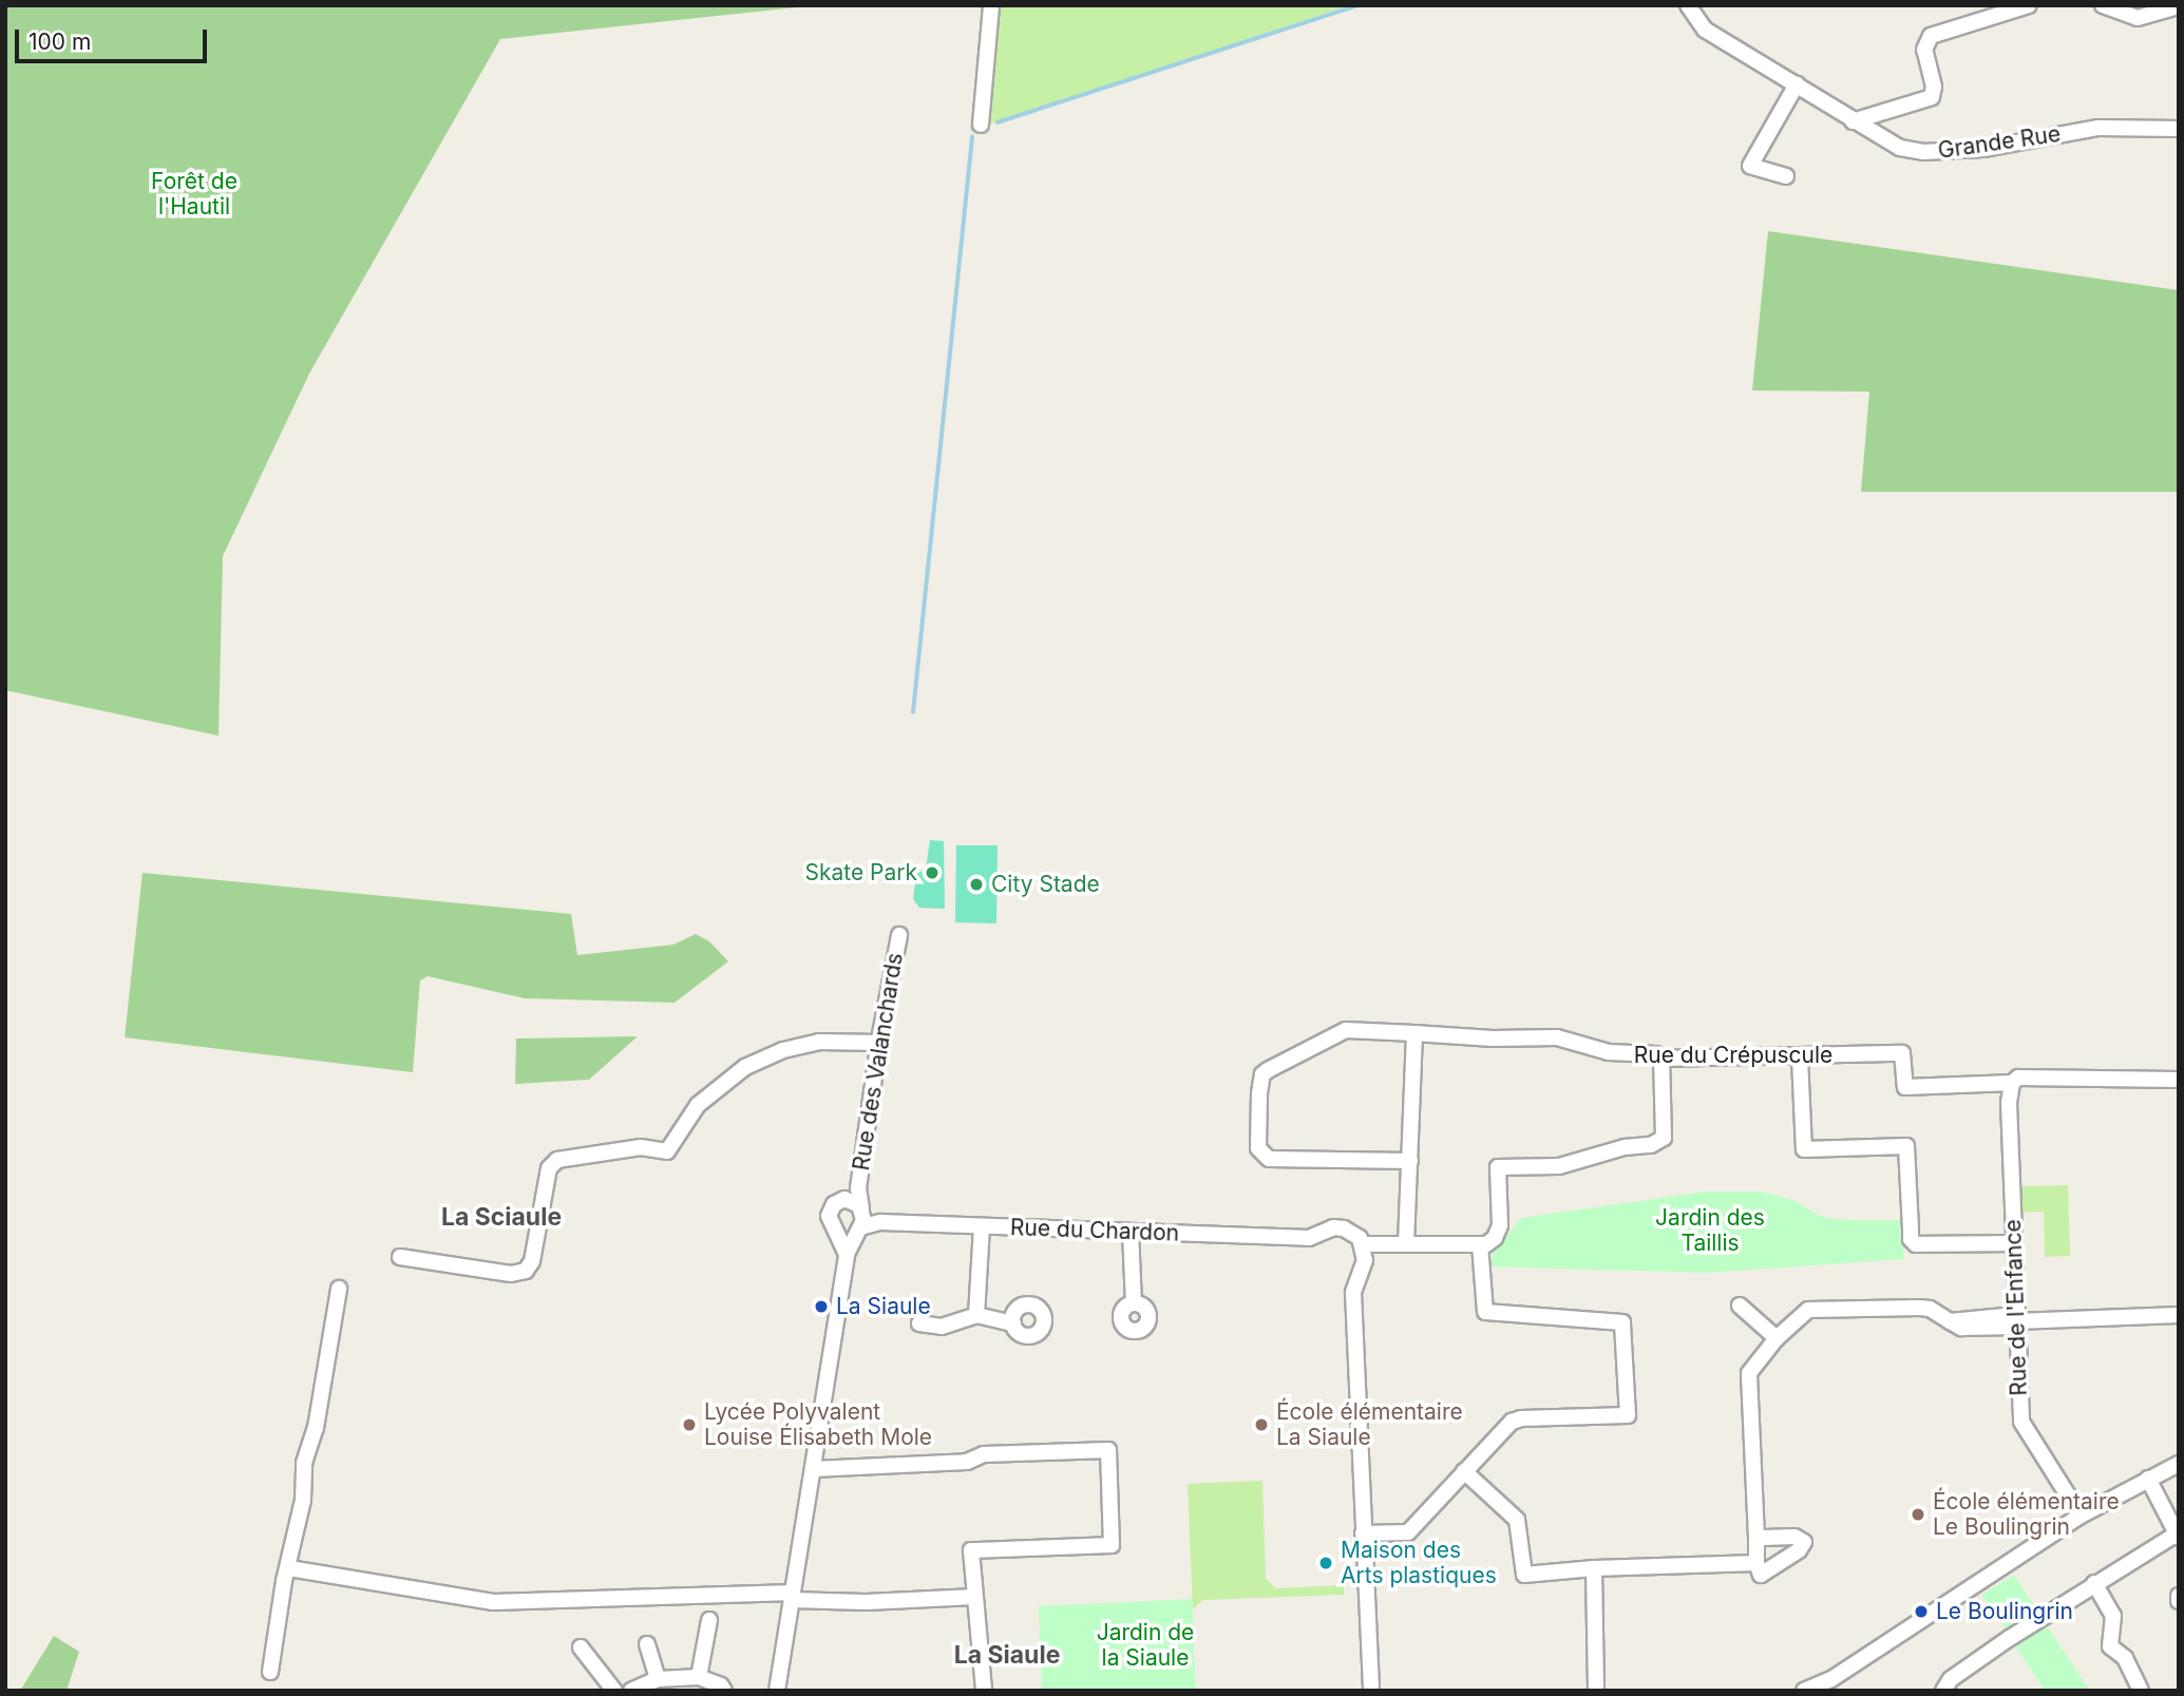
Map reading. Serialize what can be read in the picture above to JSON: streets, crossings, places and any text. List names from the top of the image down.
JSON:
{
  "streets": {
    "street": [
      "Grande Rue",
      "Rue du Crépuscule",
      "Rue des Valanchards",
      "Rue du Chardon",
      "Rue de l'Enfance"
    ]
  },
  "crossings": [
    ["Rue du Crépuscule", "Rue de l'Enfance"],
    ["Rue des Valanchards", "Rue du Chardon"]
  ],
  "districts": ["La Sciaule", "La Siaule"],
  "parks": ["Forêt de l'Hautil", "Jardin des Taillis", "Jardin de la Siaule"],
  "places": [
    "Skate Park",
    "City Stade",
    "La Siaule",
    "Lycée Polyvalent Louise Élisabeth Mole",
    "École élémentaire La Siaule",
    "École élémentaire Le Boulingrin",
    "Maison des Arts plastiques",
    "Le Boulingrin"
  ],
  "scale_bar": "100 m"
}
